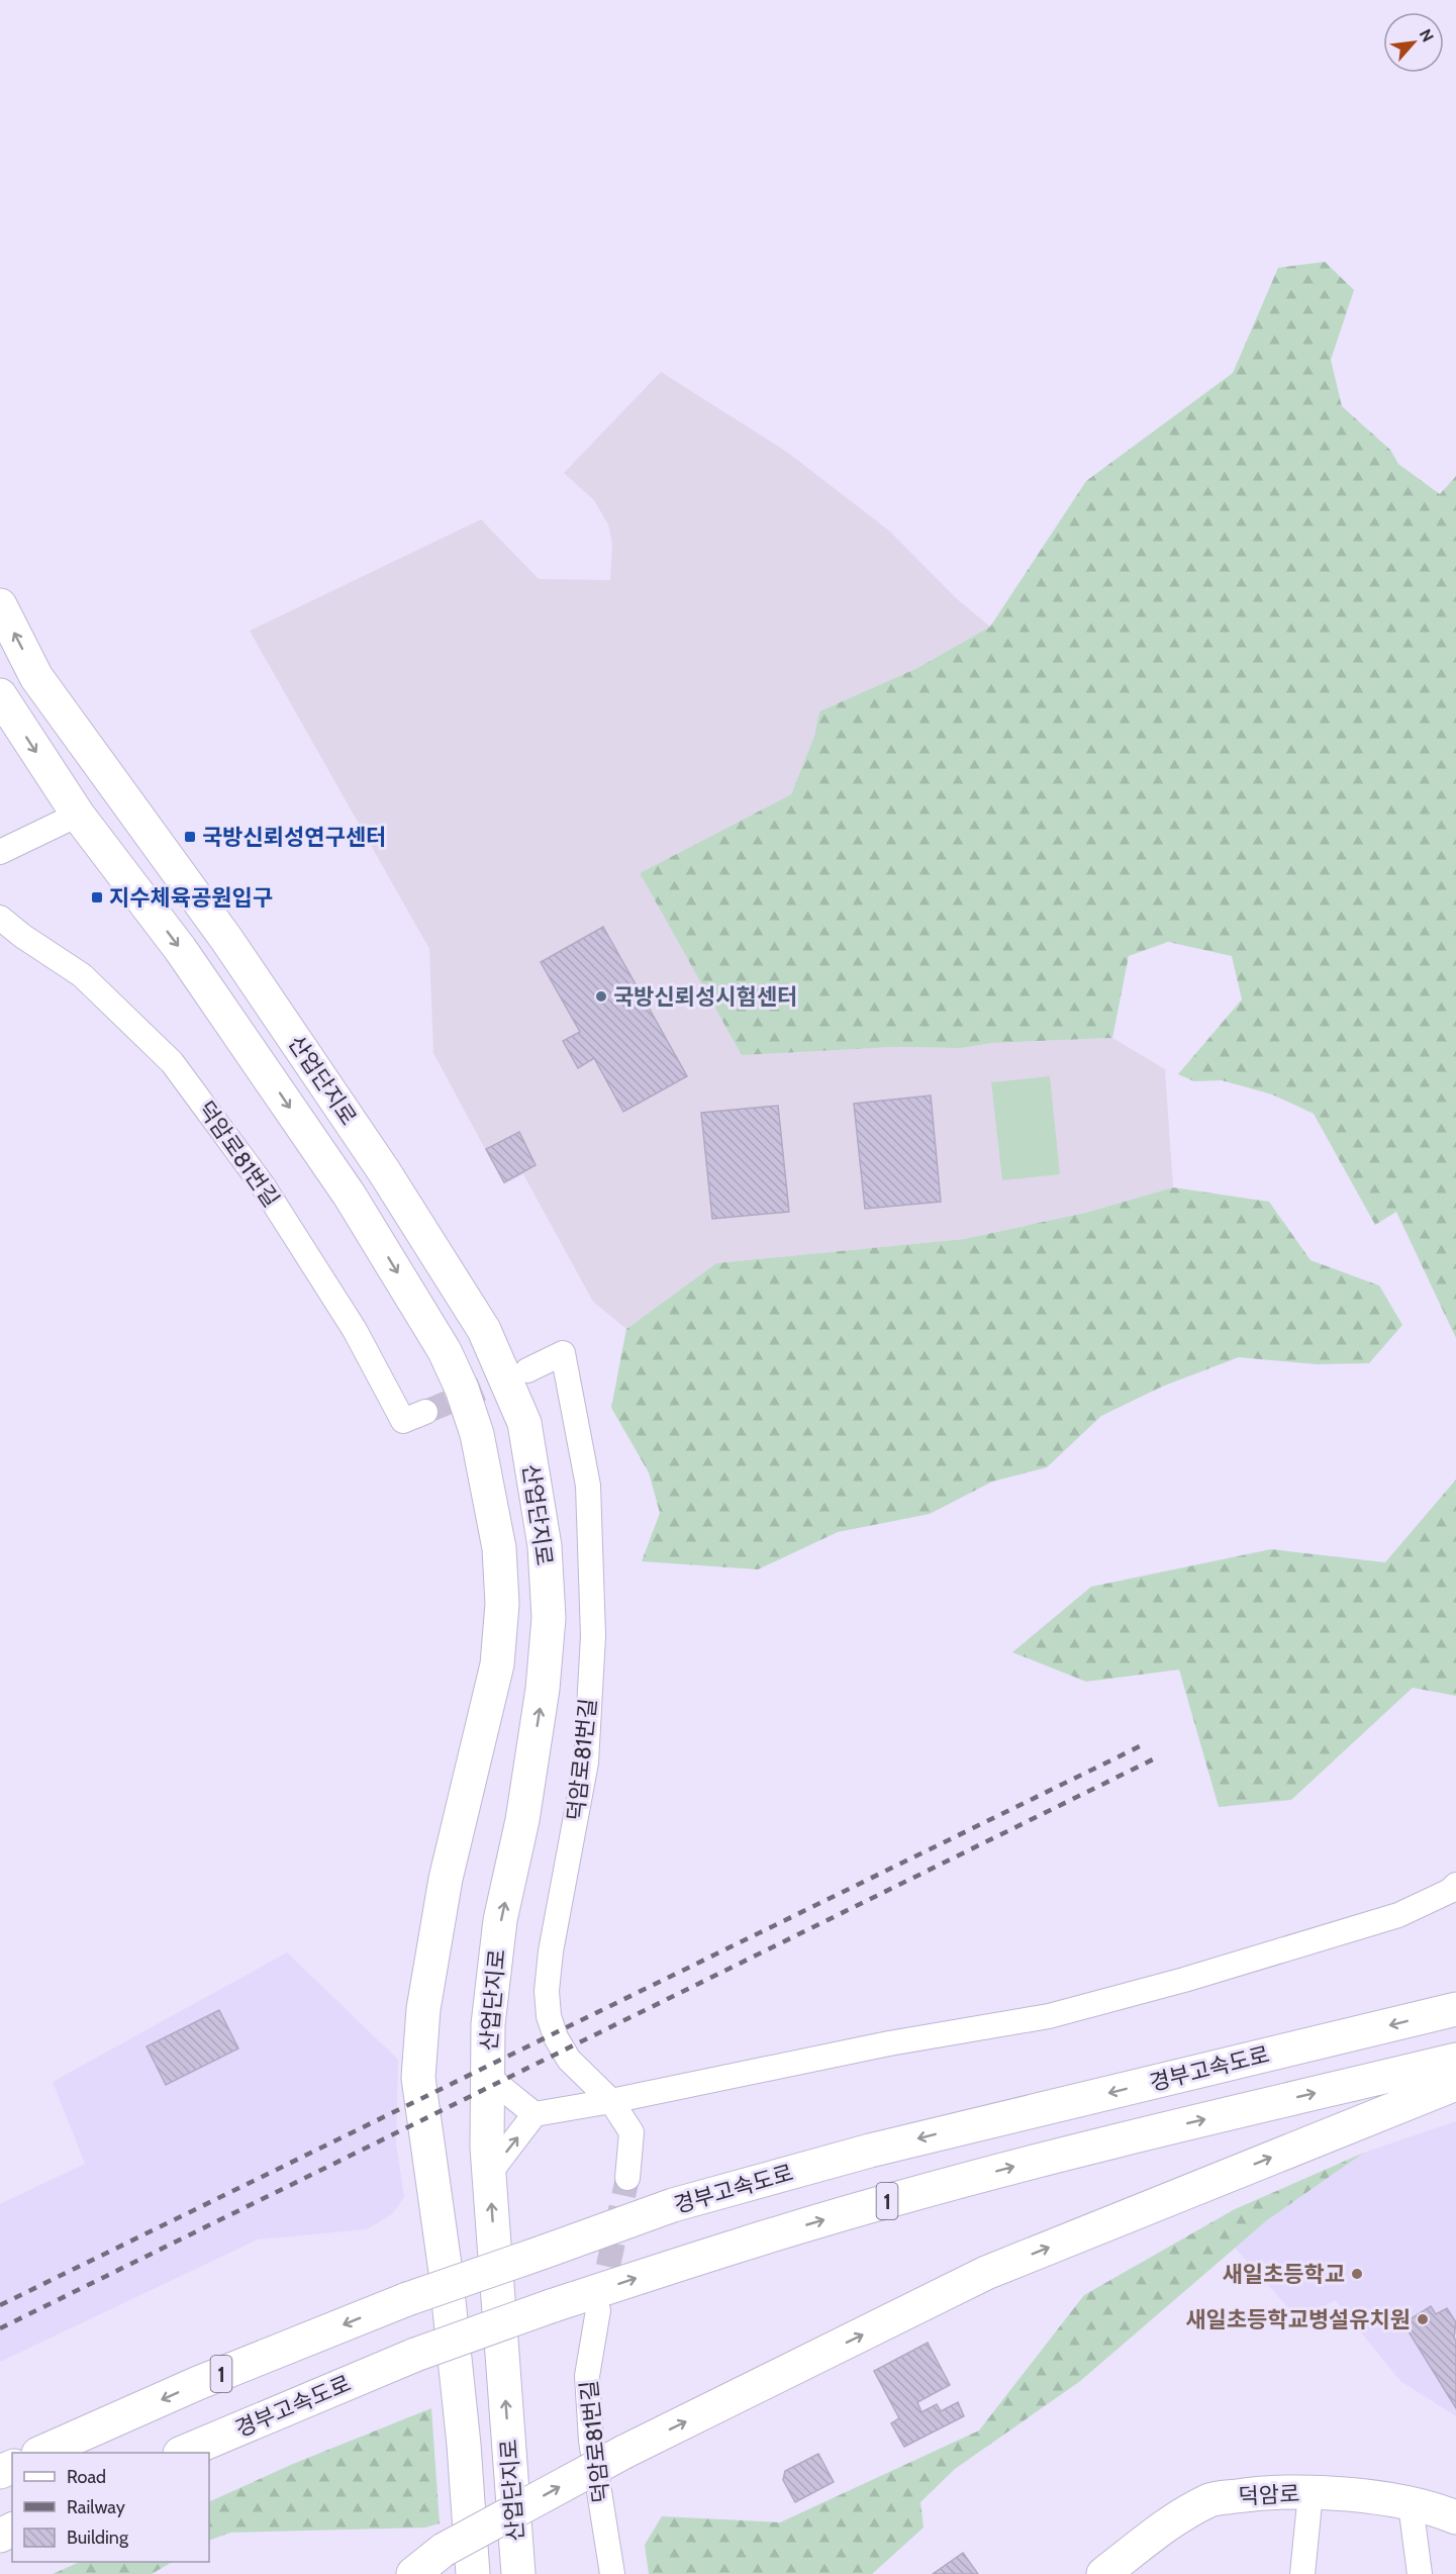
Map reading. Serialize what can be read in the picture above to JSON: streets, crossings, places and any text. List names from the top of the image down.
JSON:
{
  "streets": {
    "main road": [
      "산업단지로",
      "경부고속도로",
      "1",
      "덕암로"
    ],
    "street": ["덕암로81번길"]
  },
  "places": {
    "transit": ["국방신뢰성연구센터", "지수체육공원입구"],
    "other": ["국방신뢰성시험센터", "새일초등학교", "새일초등학교병설유치원"]
  },
  "legend": ["Road", "Railway", "Building"],
  "north": "top right"
}
